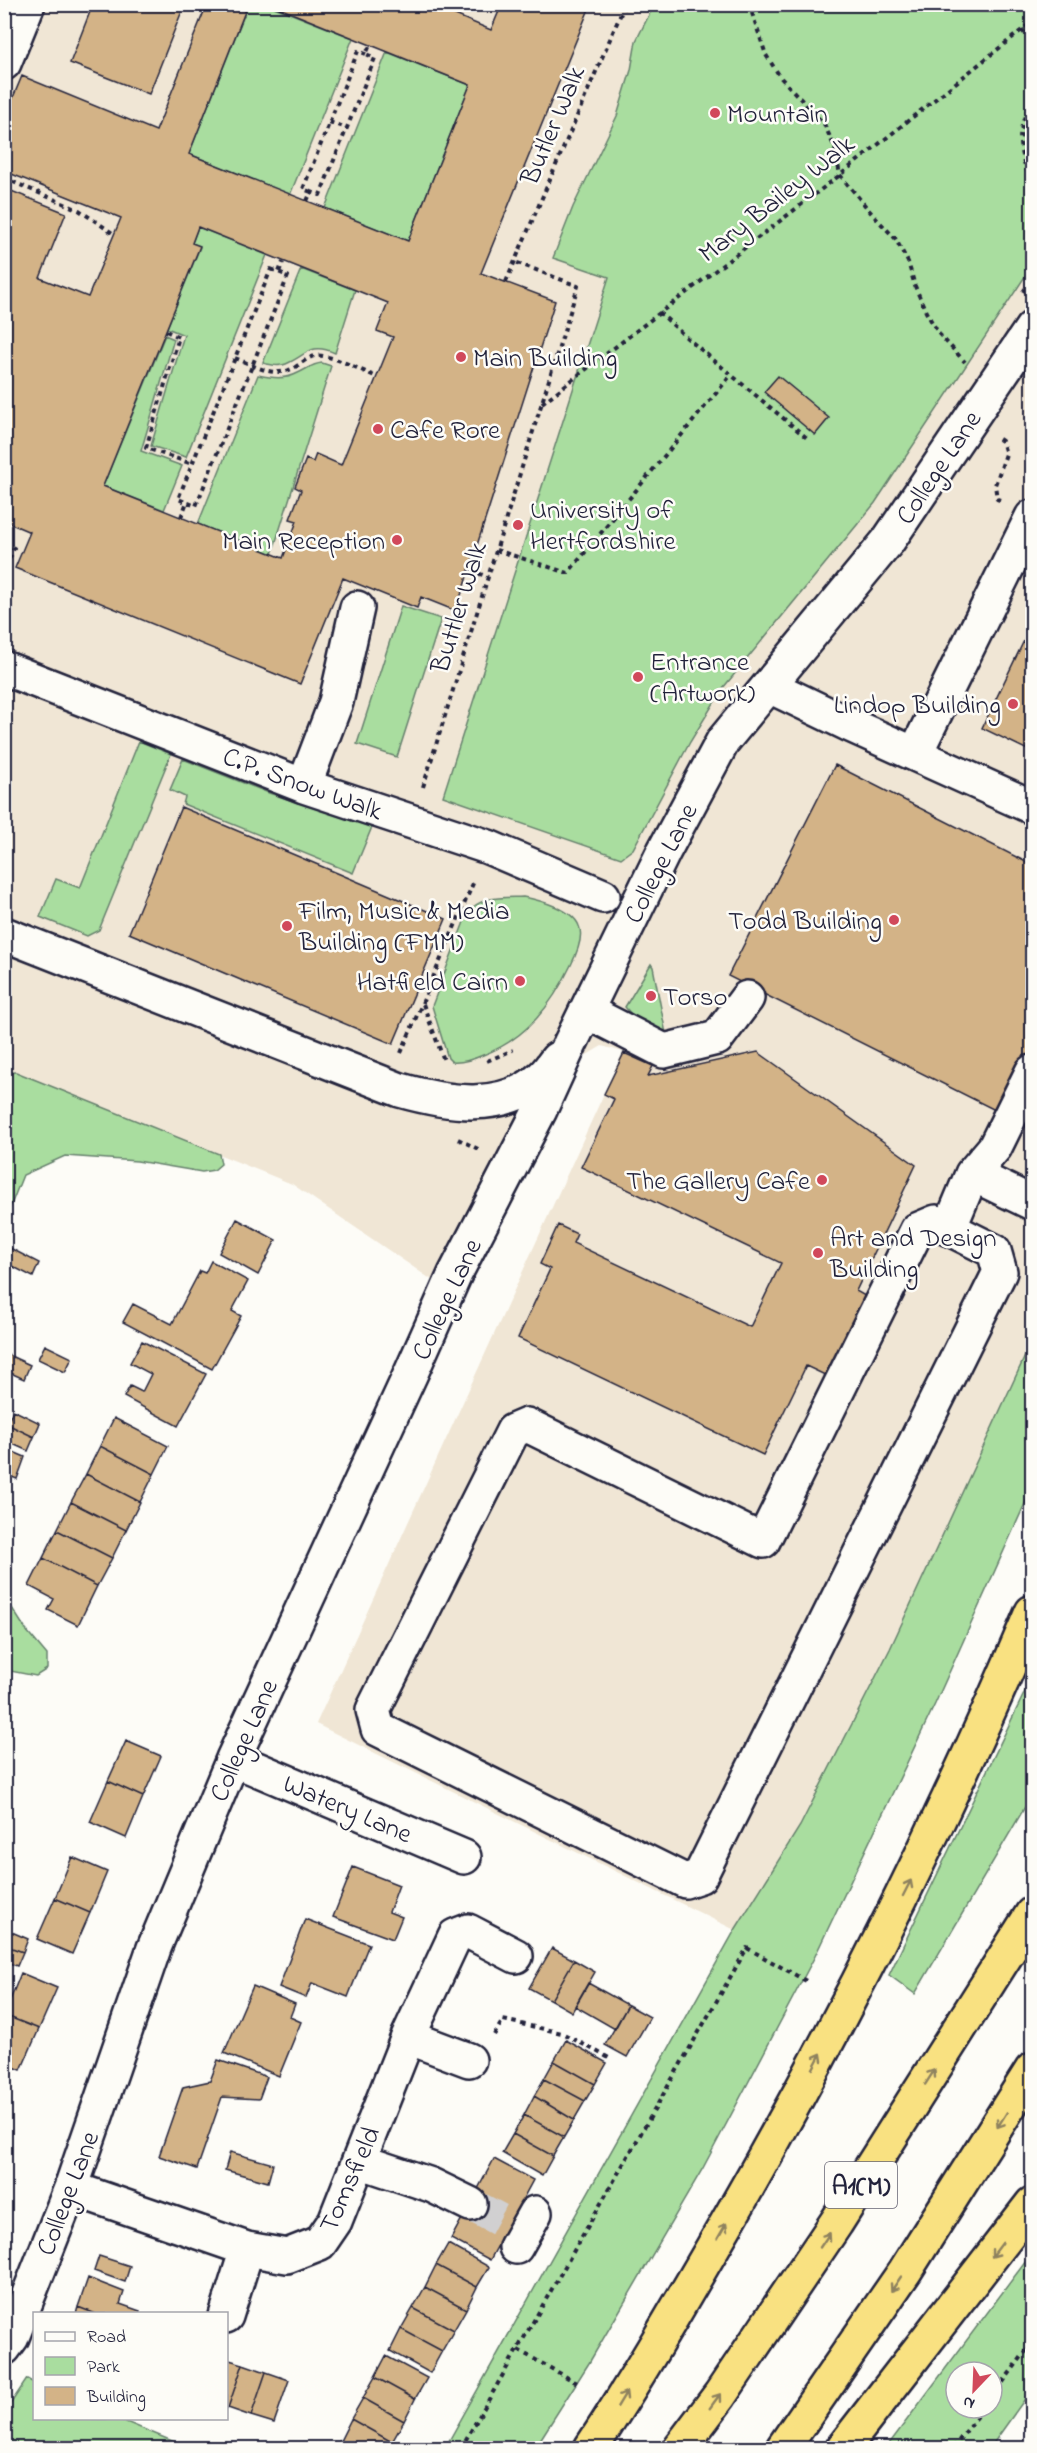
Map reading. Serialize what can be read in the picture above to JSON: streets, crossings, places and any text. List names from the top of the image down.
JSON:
{
  "streets": {
    "highway": ["A1(M)"],
    "street": [
      "College Lane",
      "C.P. Snow Walk",
      "Watery Lane",
      "Tomsfield"
    ],
    "path": ["Butler Walk", "Mary Bailey Walk", "Buttler Walk"]
  },
  "crossings": [
    ["Butler Walk", "Buttler Walk"],
    ["Mary Bailey Walk", "Buttler Walk"],
    ["College Lane", "Watery Lane"],
    ["College Lane", "Tomsfield"],
    ["Buttler Walk", "C.P. Snow Walk"]
  ],
  "places": [
    "Mountain",
    "Main Building",
    "Cafe Rore",
    "University of Hertfordshire",
    "Main Reception",
    "Entrance (Artwork)",
    "Lindop Building",
    "Todd Building",
    "Film, Music & Media Building (FMM)",
    "Hatfield Cairn",
    "Torso",
    "The Gallery Cafe",
    "Art and Design Building"
  ],
  "legend": ["Road", "Park", "Building"],
  "north": "bottom left"
}
